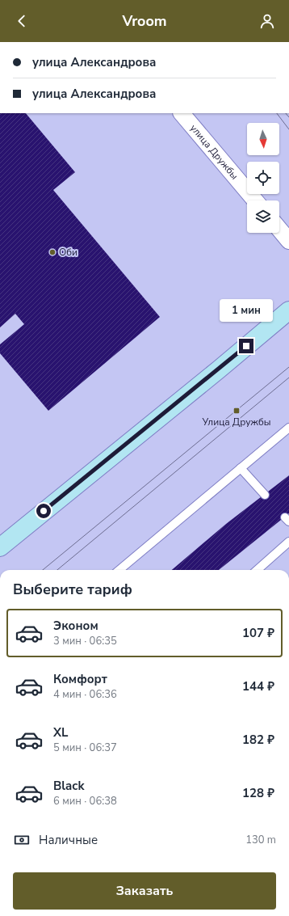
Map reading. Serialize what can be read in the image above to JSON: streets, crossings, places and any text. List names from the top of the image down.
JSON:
{
  "streets": {
    "street": ["улица Дружбы"]
  },
  "places": {
    "other": ["Оби"],
    "transit": ["Улица Дружбы"]
  },
  "north": "bottom",
  "page": {
    "header": "Vroom",
    "banner": ["улица Александрова", "улица Александрова"],
    "bubble": "1 мин",
    "heading": "Выберите тариф",
    "list": [
      {
        "name": "Эконом",
        "note": "3 мин · 06:35",
        "value": "107 ₽"
      },
      {
        "name": "Комфорт",
        "note": "4 мин · 06:36",
        "value": "144 ₽"
      },
      {
        "name": "XL",
        "note": "5 мин · 06:37",
        "value": "182 ₽"
      },
      {
        "name": "Black",
        "note": "6 мин · 06:38",
        "value": "128 ₽"
      }
    ],
    "pay": ["Наличные", "130 m"],
    "buttons": "Заказать"
  }
}
